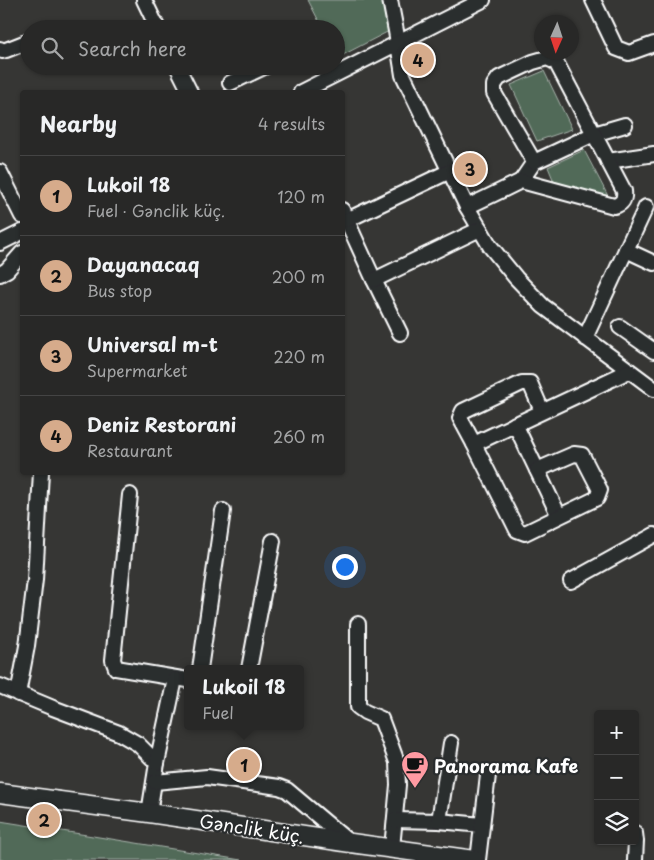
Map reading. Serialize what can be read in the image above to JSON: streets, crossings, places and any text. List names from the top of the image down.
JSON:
{
  "streets": {
    "main road": ["Gənclik küç."]
  },
  "places": {
    "cafe": ["Panorama Kafe"]
  },
  "north": "bottom",
  "page": {
    "search": "Search here",
    "pins": [
      "4",
      "3",
      "1",
      "2"
    ],
    "heading": ["Nearby", "4 results"],
    "list": [
      {
        "mark": "1",
        "name": "Lukoil 18",
        "note": "Fuel · Gənclik küç.",
        "value": "120 m"
      },
      {
        "mark": "2",
        "name": "Dayanacaq",
        "note": "Bus stop",
        "value": "200 m"
      },
      {
        "mark": "3",
        "name": "Universal m-t",
        "note": "Supermarket",
        "value": "220 m"
      },
      {
        "mark": "4",
        "name": "Deniz Restorani",
        "note": "Restaurant",
        "value": "260 m"
      }
    ],
    "popup": ["Lukoil 18", "Fuel"],
    "map_buttons": ["+", "−"]
  }
}
